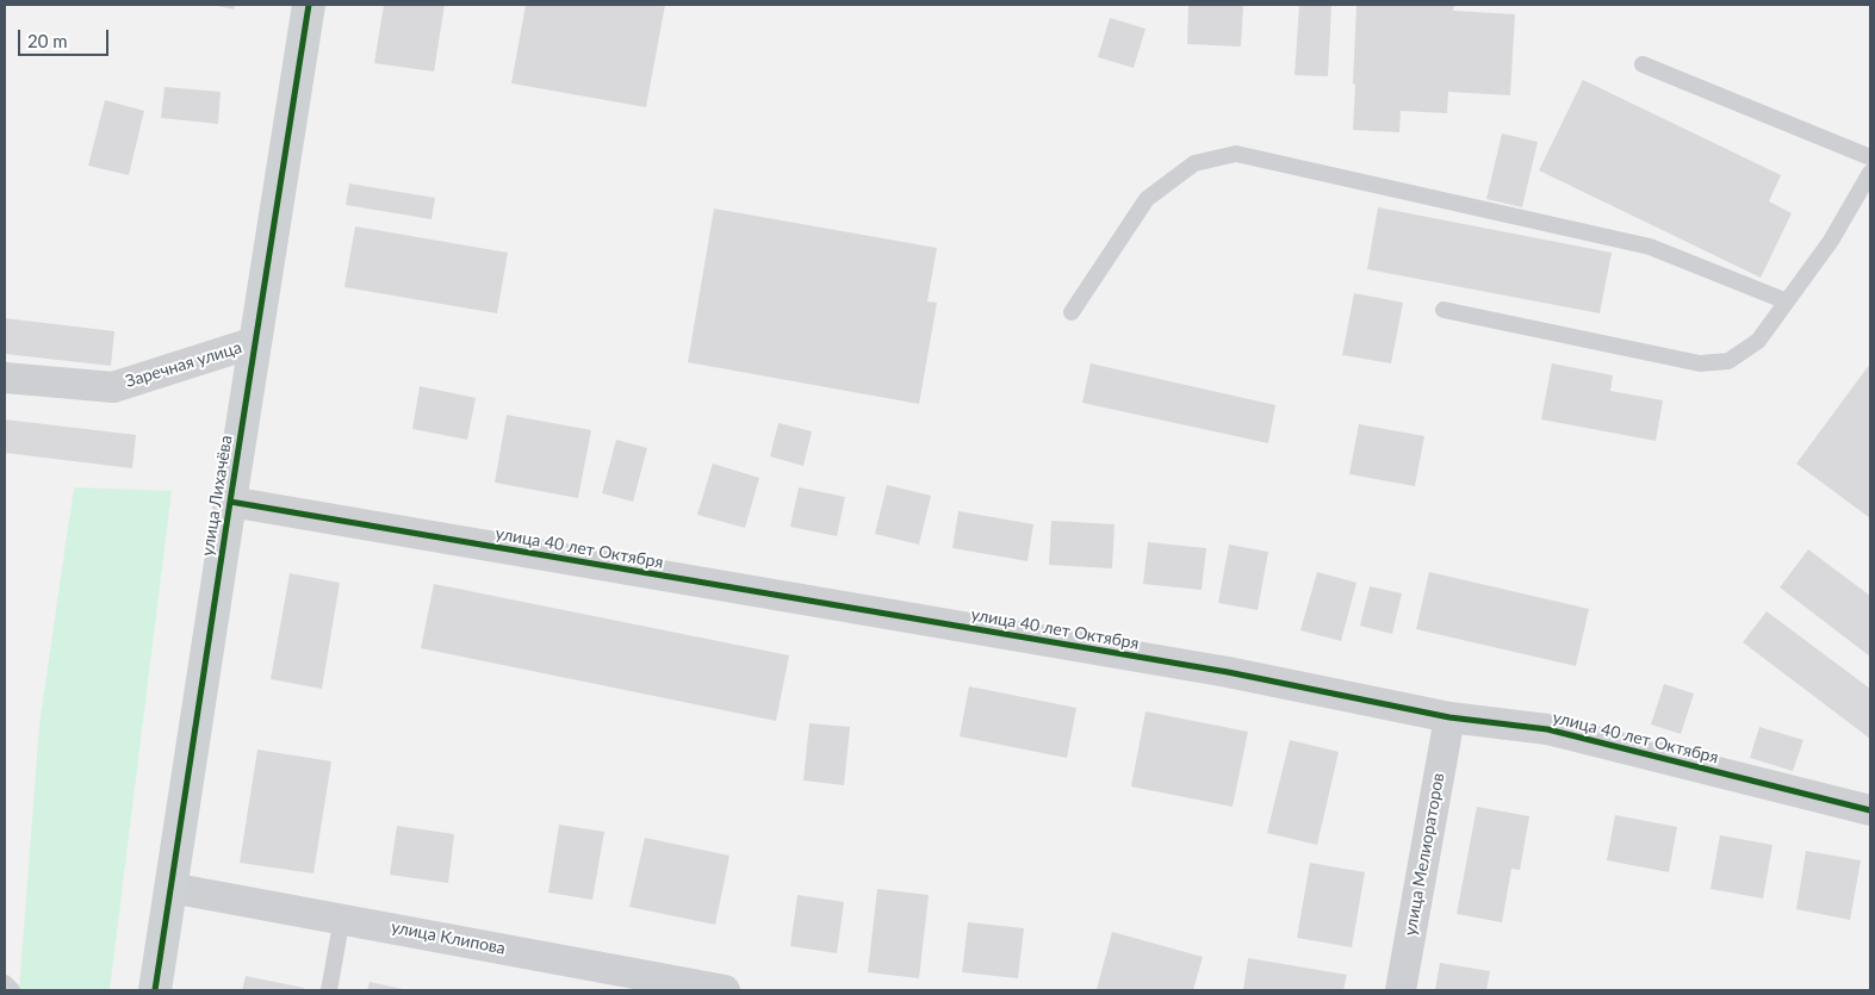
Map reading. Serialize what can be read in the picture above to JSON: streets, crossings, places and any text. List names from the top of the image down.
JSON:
{
  "streets": {
    "street": [
      "Заречная улица",
      "улица Лихачёва",
      "улица 40 лет Октября",
      "улица Мелиораторов",
      "улица Клипова"
    ]
  },
  "crossings": [
    ["Заречная улица", "улица Лихачёва"],
    ["улица Лихачёва", "улица 40 лет Октября"],
    ["улица Лихачёва", "улица Клипова"],
    ["улица 40 лет Октября", "улица Мелиораторов"]
  ],
  "scale_bar": "20 m"
}
